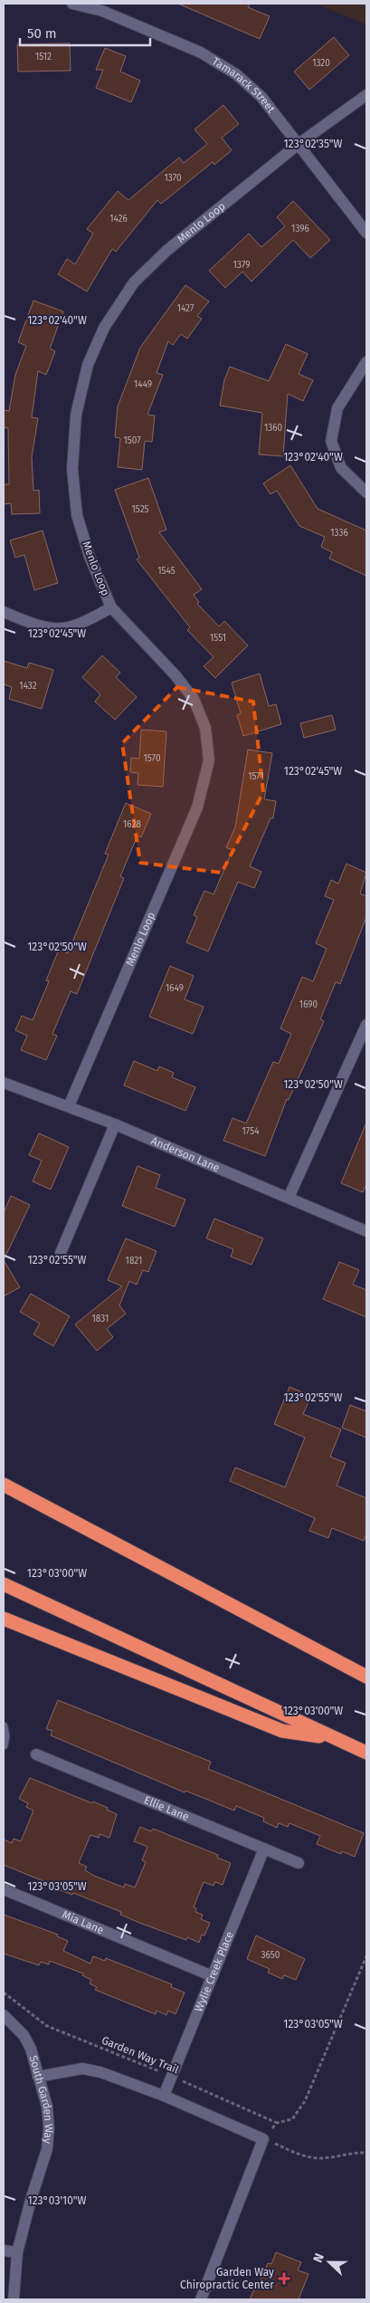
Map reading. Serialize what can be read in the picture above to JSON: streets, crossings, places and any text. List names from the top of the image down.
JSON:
{
  "streets": {
    "street": [
      "Tamarack Street",
      "Menlo Loop",
      "Anderson Lane",
      "Ellie Lane",
      "Mia Lane",
      "Wylie Creek Place",
      "South Garden Way"
    ],
    "path": ["Garden Way Trail"]
  },
  "crossings": [
    ["Tamarack Street", "Menlo Loop"],
    ["Menlo Loop", "Anderson Lane"],
    ["Ellie Lane", "Wylie Creek Place"],
    ["Mia Lane", "Wylie Creek Place"],
    ["Wylie Creek Place", "Garden Way Trail"]
  ],
  "places": {
    "health": ["Garden Way Chiropractic Center"]
  },
  "house_numbers": [
    "1512",
    "1320",
    "1370",
    "1426",
    "1396",
    "1379",
    "1427",
    "1449",
    "1360",
    "1507",
    "1525",
    "1336",
    "1545",
    "1551",
    "1432",
    "1570",
    "1571",
    "1628",
    "1649",
    "1690",
    "1754",
    "1821",
    "1831",
    "3650"
  ],
  "scale_bar": "50 m",
  "north": "left",
  "coordinates": [
    "123°02'35\"W",
    "123°02'40\"W",
    "123°02'45\"W",
    "123°02'50\"W",
    "123°02'55\"W",
    "123°03'00\"W",
    "123°03'05\"W",
    "123°03'10\"W"
  ]
}
